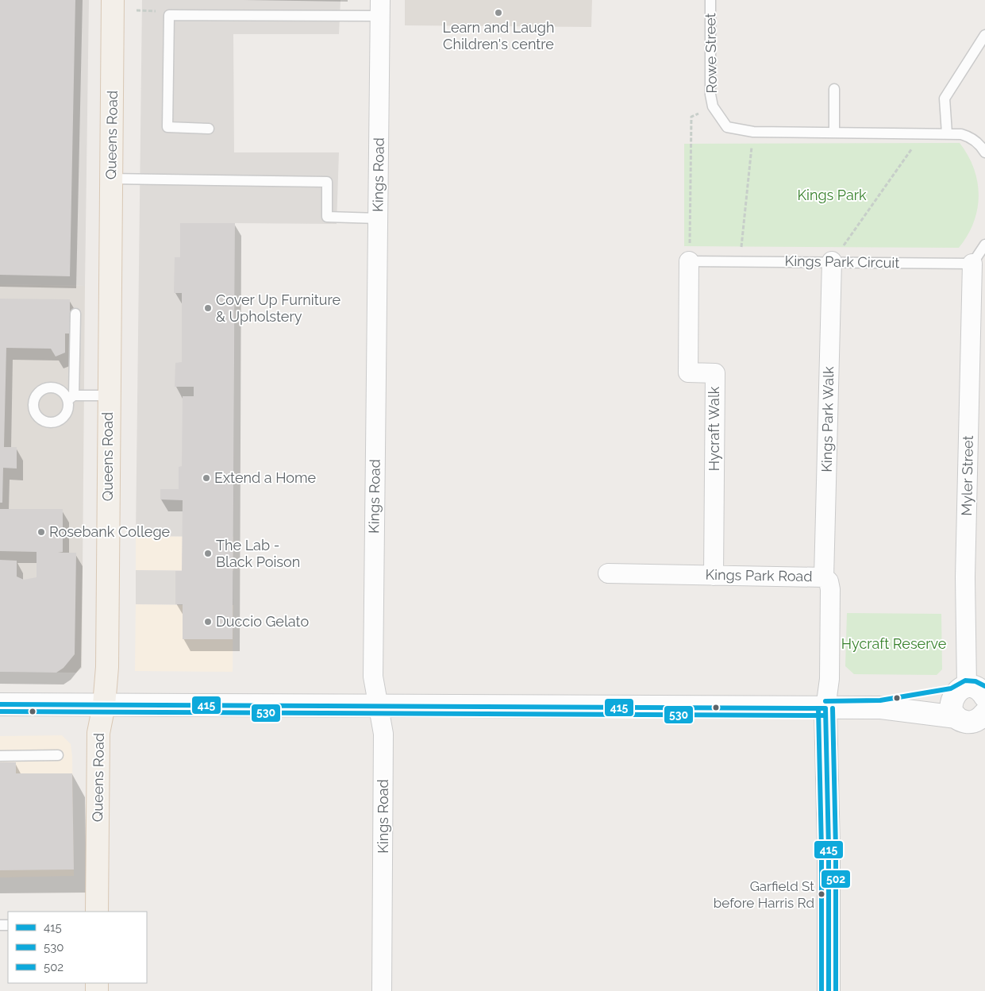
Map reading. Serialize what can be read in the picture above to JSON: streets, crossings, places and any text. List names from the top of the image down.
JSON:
{
  "streets": {
    "main road": ["Queens Road"],
    "street": [
      "Kings Road",
      "Kings Park Walk",
      "Hycraft Walk",
      "Myler Street",
      "Kings Park Road"
    ],
    "lane": ["Rowe Street", "Kings Park Circuit"]
  },
  "crossings": [
    ["Kings Park Circuit", "Kings Park Walk"],
    ["Kings Park Circuit", "Hycraft Walk"],
    ["Kings Park Circuit", "Myler Street"],
    ["Kings Park Walk", "Kings Park Road"],
    ["Hycraft Walk", "Kings Park Road"]
  ],
  "parks": ["Kings Park", "Hycraft Reserve"],
  "places": [
    "Learn and Laugh Children's centre",
    "Cover Up Furniture & Upholstery",
    "Extend a Home",
    "Rosebank College",
    "The Lab - Black Poison",
    "Duccio Gelato",
    "Garfield St before Harris Rd"
  ],
  "lines": ["transit line 502", "transit line 415", "transit line 530"],
  "legend": ["415", "530", "502"]
}
